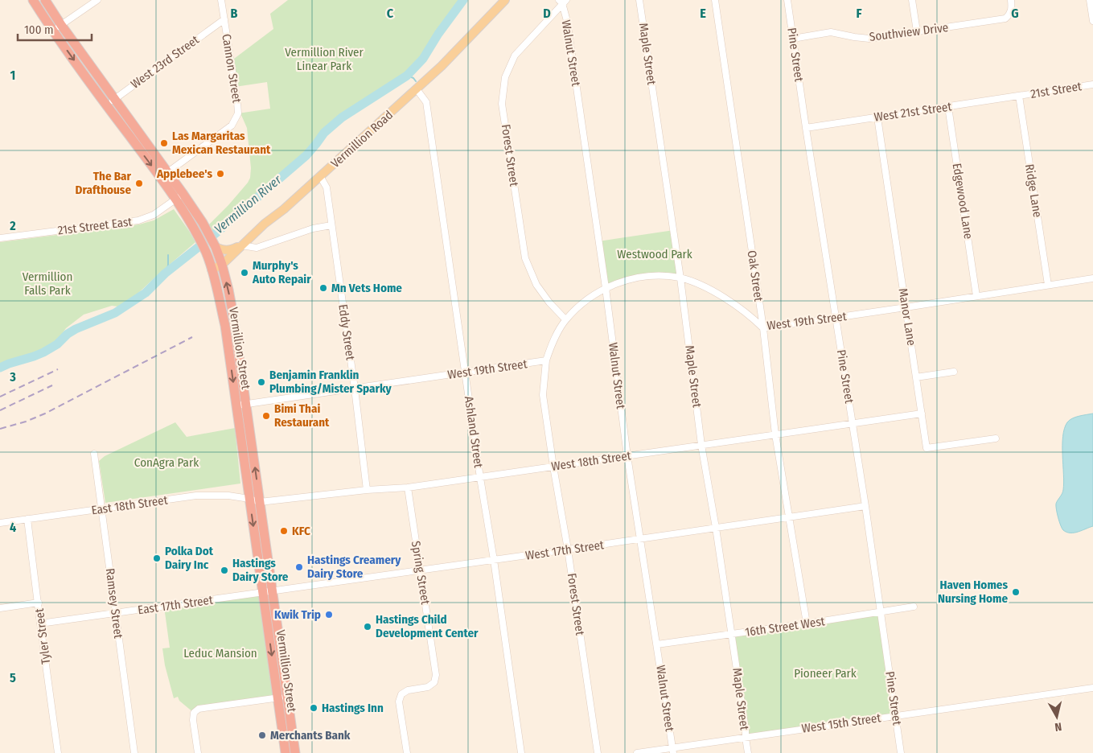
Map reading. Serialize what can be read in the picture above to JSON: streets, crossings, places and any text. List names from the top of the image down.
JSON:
{
  "streets": {
    "highway": ["Vermillion Street"],
    "main road": ["Vermillion Road"],
    "street": [
      "Southview Drive",
      "Walnut Street",
      "Maple Street",
      "Pine Street",
      "West 23rd Street",
      "Cannon Street",
      "21st Street",
      "West 21st Street",
      "Forest Street",
      "Ridge Lane",
      "Edgewood Lane",
      "21st Street East",
      "Oak Street",
      "Manor Lane",
      "West 19th Street",
      "Eddy Street",
      "Ashland Street",
      "West 18th Street",
      "East 18th Street",
      "West 17th Street",
      "Spring Street",
      "Ramsey Street",
      "East 17th Street",
      "16th Street West",
      "Tyler Street",
      "West 15th Street"
    ]
  },
  "crossings": [
    ["Southview Drive", "Pine Street"],
    ["Walnut Street", "Forest Street"],
    ["Walnut Street", "West 19th Street"],
    ["Walnut Street", "West 18th Street"],
    ["Walnut Street", "West 17th Street"],
    ["Walnut Street", "16th Street West"],
    ["Walnut Street", "West 15th Street"],
    ["Maple Street", "West 19th Street"],
    ["Maple Street", "West 18th Street"],
    ["Maple Street", "West 17th Street"],
    ["Maple Street", "16th Street West"],
    ["Maple Street", "West 15th Street"],
    ["Pine Street", "West 21st Street"],
    ["Pine Street", "West 19th Street"],
    ["Pine Street", "West 18th Street"],
    ["Pine Street", "West 17th Street"],
    ["Pine Street", "16th Street West"],
    ["Pine Street", "West 15th Street"],
    ["West 23rd Street", "Cannon Street"],
    ["West 23rd Street", "Vermillion Street"],
    ["Cannon Street", "Vermillion Street"],
    ["21st Street", "West 21st Street"],
    ["21st Street", "Ridge Lane"],
    ["West 21st Street", "Ridge Lane"],
    ["West 21st Street", "Edgewood Lane"],
    ["West 21st Street", "Manor Lane"],
    ["Vermillion Road", "Eddy Street"],
    ["Vermillion Road", "Vermillion Street"],
    ["Vermillion Road", "Ashland Street"],
    ["Forest Street", "West 19th Street"],
    ["Forest Street", "West 18th Street"],
    ["Forest Street", "West 17th Street"],
    ["Ridge Lane", "West 19th Street"],
    ["Edgewood Lane", "West 19th Street"],
    ["21st Street East", "Vermillion Street"],
    ["Oak Street", "West 19th Street"],
    ["Oak Street", "West 18th Street"],
    ["Oak Street", "West 17th Street"],
    ["Oak Street", "16th Street West"],
    ["Manor Lane", "West 19th Street"],
    ["Manor Lane", "West 18th Street"],
    ["West 19th Street", "Eddy Street"],
    ["West 19th Street", "Vermillion Street"],
    ["West 19th Street", "Ashland Street"],
    ["Eddy Street", "West 18th Street"],
    ["Vermillion Street", "West 18th Street"],
    ["Vermillion Street", "East 18th Street"],
    ["Vermillion Street", "West 17th Street"],
    ["Vermillion Street", "East 17th Street"],
    ["Ashland Street", "West 18th Street"],
    ["Ashland Street", "West 17th Street"],
    ["West 18th Street", "East 18th Street"],
    ["West 18th Street", "Spring Street"],
    ["East 18th Street", "Ramsey Street"],
    ["East 18th Street", "Tyler Street"],
    ["West 17th Street", "Spring Street"],
    ["West 17th Street", "East 17th Street"],
    ["Ramsey Street", "East 17th Street"],
    ["East 17th Street", "Tyler Street"]
  ],
  "water": ["Vermillion River"],
  "parks": [
    "Vermillion River Linear Park",
    "Westwood Park",
    "Vermillion Falls Park",
    "ConAgra Park",
    "Leduc Mansion",
    "Pioneer Park"
  ],
  "places": [
    "Las Margaritas Mexican Restaurant",
    "Applebee's",
    "The Bar Drafthouse",
    "Murphy's Auto Repair",
    "Mn Vets Home",
    "Benjamin Franklin Plumbing/Mister Sparky",
    "Bimi Thai Restaurant",
    "KFC",
    "Polka Dot Dairy Inc",
    "Hastings Creamery Dairy Store",
    "Hastings Dairy Store",
    "Haven Homes Nursing Home",
    "Kwik Trip",
    "Hastings Child Development Center",
    "Hastings Inn",
    "Merchants Bank"
  ],
  "scale_bar": "100 m",
  "north": "bottom",
  "grid": {
    "columns": [
      "B",
      "C",
      "D",
      "E",
      "F",
      "G"
    ],
    "rows": [
      "1",
      "2",
      "3",
      "4",
      "5"
    ]
  }
}
